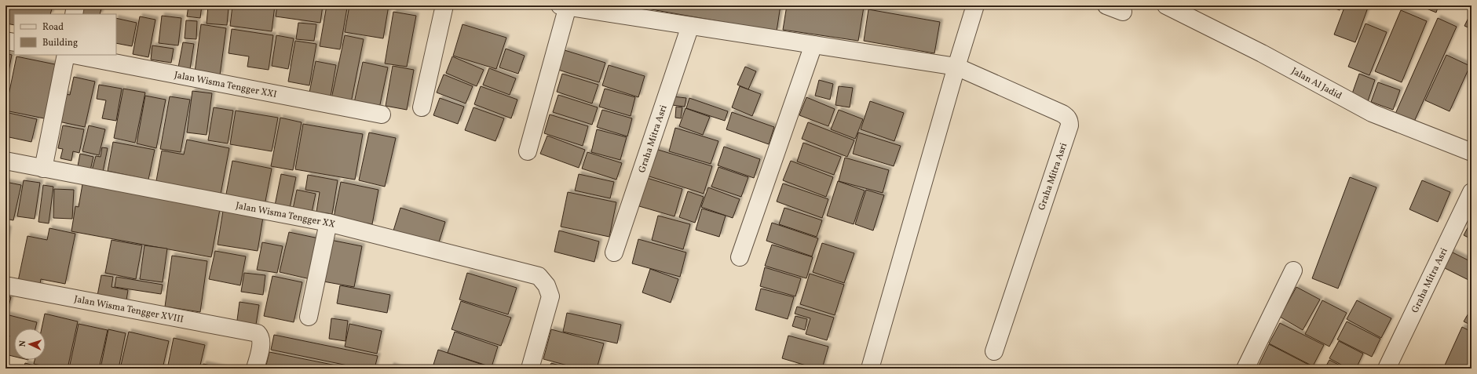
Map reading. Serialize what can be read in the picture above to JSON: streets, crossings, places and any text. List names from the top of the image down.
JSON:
{
  "streets": {
    "street": [
      "Jalan Al Jadid",
      "Jalan Wisma Tengger XXI",
      "Graha Mitra Asri",
      "Jalan Wisma Tengger XX",
      "Jalan Wisma Tengger XVIII"
    ]
  },
  "legend": ["Road", "Building"],
  "north": "left"
}
